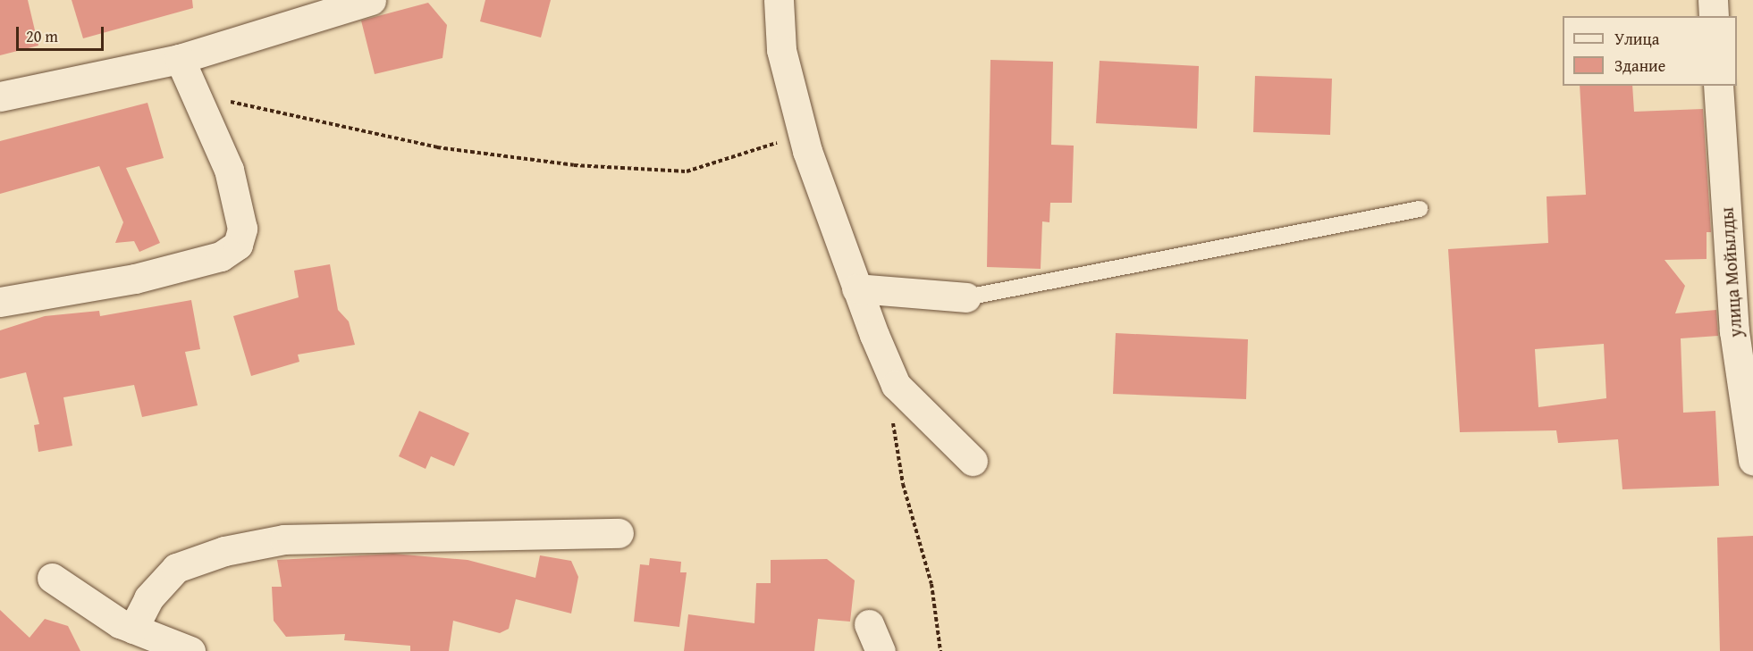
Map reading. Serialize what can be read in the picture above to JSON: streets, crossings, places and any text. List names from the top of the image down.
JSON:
{
  "streets": {
    "street": ["улица Мойылды"]
  },
  "legend": ["Улица", "Здание"],
  "scale_bar": "20 m"
}
